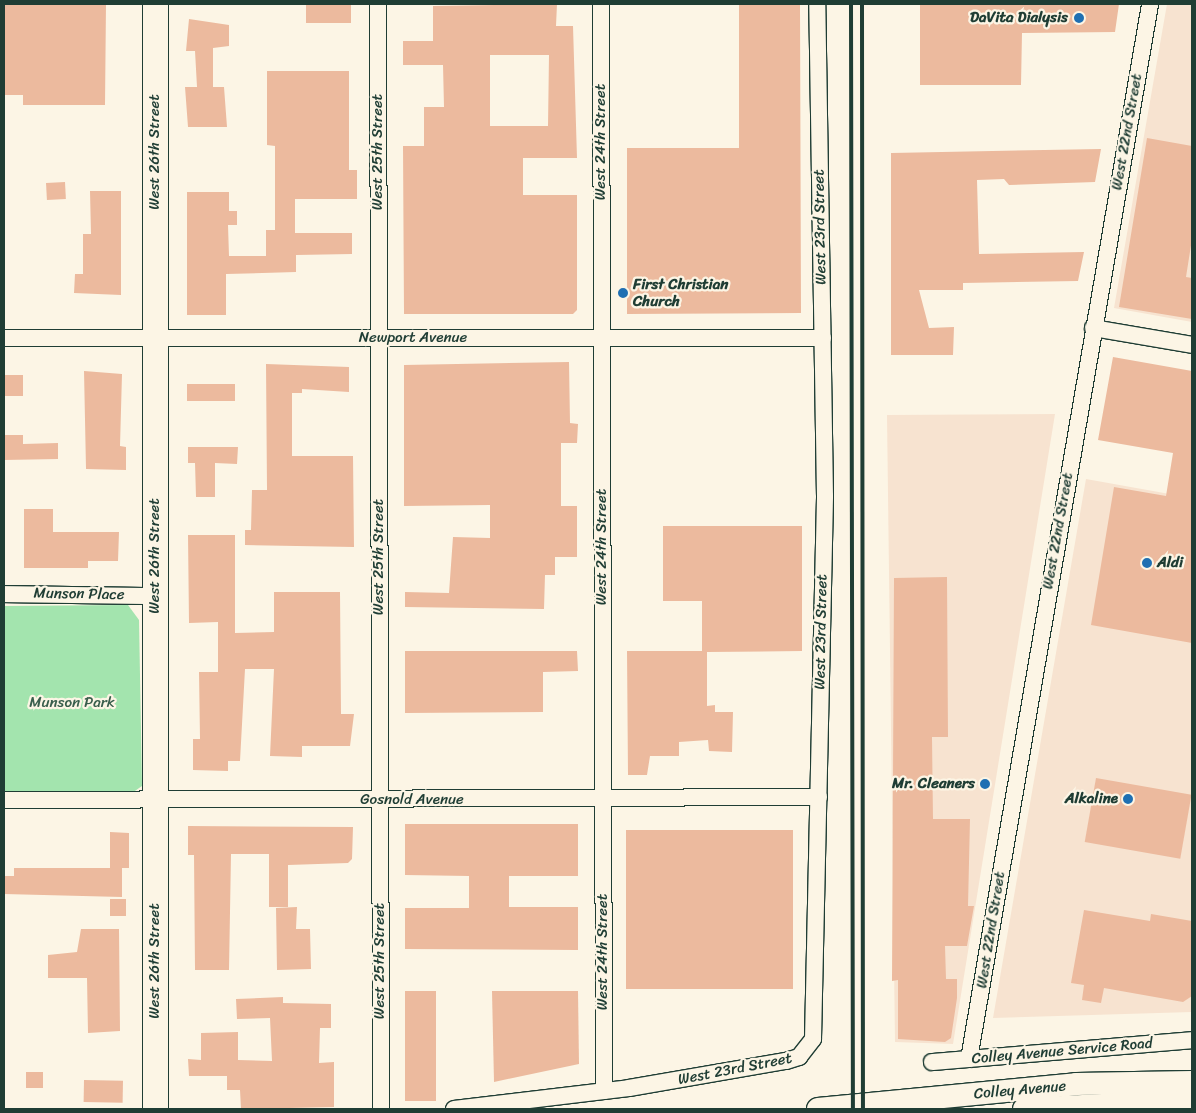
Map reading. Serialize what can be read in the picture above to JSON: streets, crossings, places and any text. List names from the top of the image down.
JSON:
{
  "streets": {
    "main road": ["West 26th Street", "Colley Avenue"],
    "street": [
      "West 22nd Street",
      "West 24th Street",
      "West 25th Street",
      "West 23rd Street",
      "Newport Avenue",
      "Munson Place",
      "Gosnold Avenue",
      "Colley Avenue Service Road"
    ]
  },
  "crossings": [
    ["West 22nd Street", "Colley Avenue Service Road"],
    ["West 24th Street", "West 23rd Street"],
    ["West 24th Street", "Newport Avenue"],
    ["West 24th Street", "Gosnold Avenue"],
    ["West 26th Street", "Newport Avenue"],
    ["West 26th Street", "Munson Place"],
    ["West 26th Street", "Gosnold Avenue"],
    ["West 25th Street", "Newport Avenue"],
    ["West 25th Street", "Gosnold Avenue"],
    ["West 23rd Street", "Newport Avenue"],
    ["West 23rd Street", "Gosnold Avenue"]
  ],
  "parks": ["Munson Park"],
  "places": [
    "DaVita Dialysis",
    "First Christian Church",
    "Aldi",
    "Mr. Cleaners",
    "Alkaline"
  ]
}
